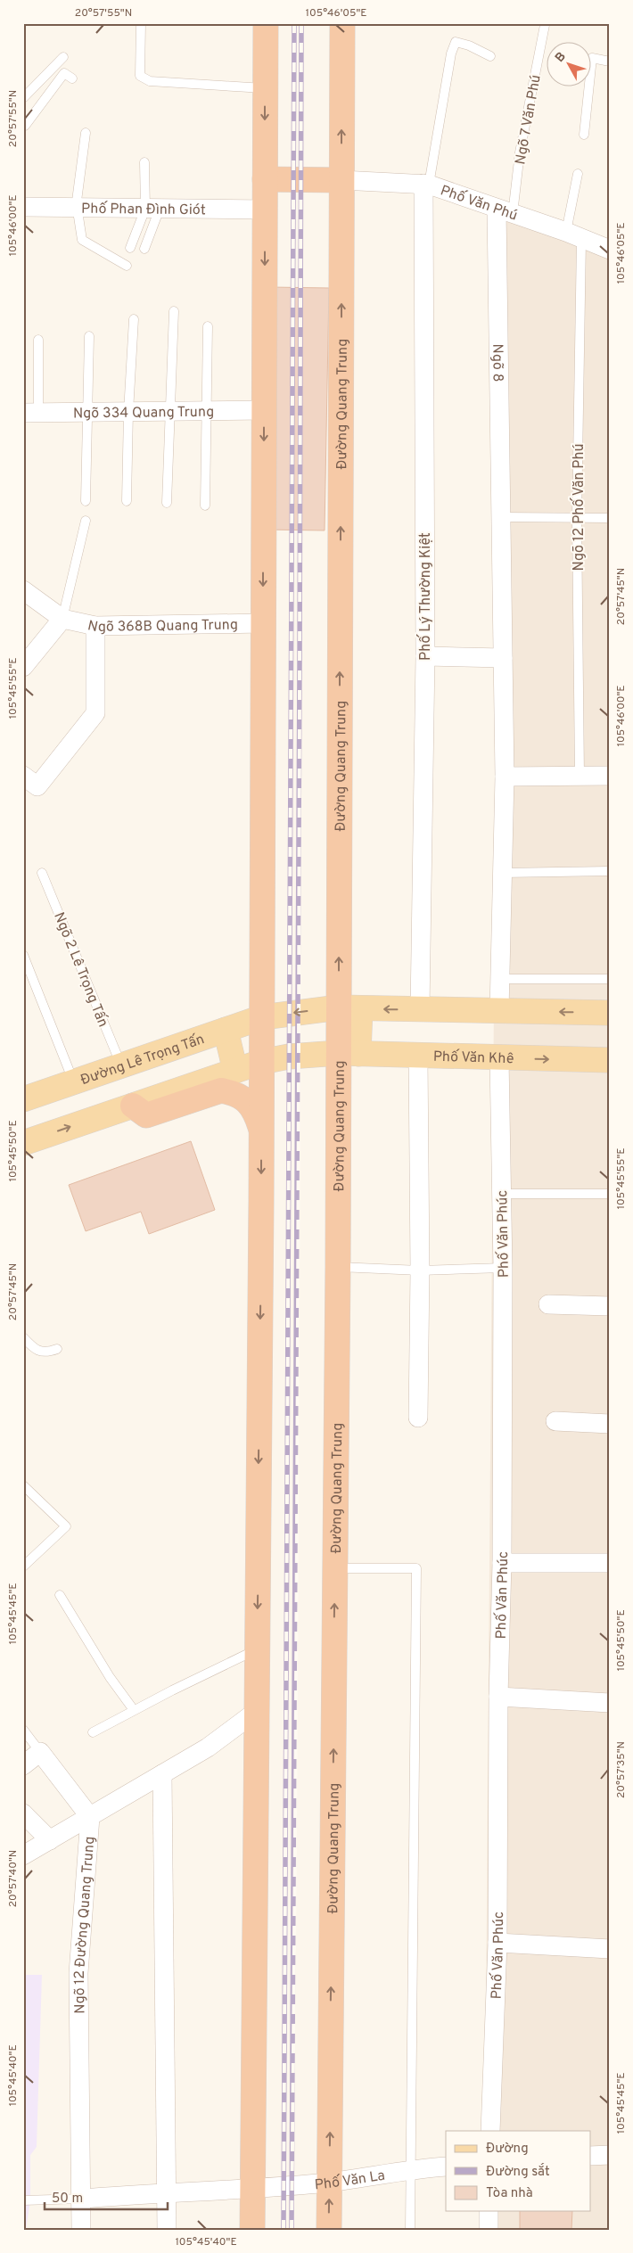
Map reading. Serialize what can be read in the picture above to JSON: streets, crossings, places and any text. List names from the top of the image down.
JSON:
{
  "streets": {
    "highway": ["Đường Quang Trung"],
    "main road": ["Phố Văn Khê", "Đường Lê Trọng Tấn"],
    "street": [
      "Phố Văn Phú",
      "Phố Phan Đình Giót",
      "Ngõ 8",
      "Ngõ 334 Quang Trung",
      "Phố Lý Thường Kiệt",
      "Ngõ 368B Quang Trung",
      "Phố Văn Phúc",
      "Ngõ 12 Đường Quang Trung",
      "Phố Văn La"
    ],
    "lane": ["Ngõ 7 Văn Phú", "Ngõ 12 Phố Văn Phú", "Ngõ 2 Lê Trọng Tấn"]
  },
  "crossings": [
    ["Ngõ 7 Văn Phú", "Phố Văn Phú"],
    ["Ngõ 7 Văn Phú", "Ngõ 8"],
    ["Phố Văn Phú", "Ngõ 8"],
    ["Phố Văn Phú", "Đường Quang Trung"],
    ["Phố Văn Phú", "Ngõ 12 Phố Văn Phú"],
    ["Phố Văn Phú", "Phố Lý Thường Kiệt"],
    ["Đường Quang Trung", "Phố Văn Khê"],
    ["Đường Quang Trung", "Đường Lê Trọng Tấn"],
    ["Đường Quang Trung", "Phố Văn La"],
    ["Ngõ 2 Lê Trọng Tấn", "Đường Lê Trọng Tấn"],
    ["Phố Văn Khê", "Phố Văn Phúc"],
    ["Ngõ 12 Đường Quang Trung", "Phố Văn La"]
  ],
  "legend": ["Đường", "Đường sắt", "Tòa nhà"],
  "scale_bar": "50 m",
  "north": "top left",
  "coordinates": [
    "20°57'55\"N",
    "105°46'05\"E",
    "105°46'00\"E",
    "20°57'45\"N",
    "105°45'55\"E",
    "105°45'50\"E",
    "105°45'45\"E",
    "20°57'35\"N",
    "20°57'40\"N",
    "105°45'40\"E"
  ]
}
